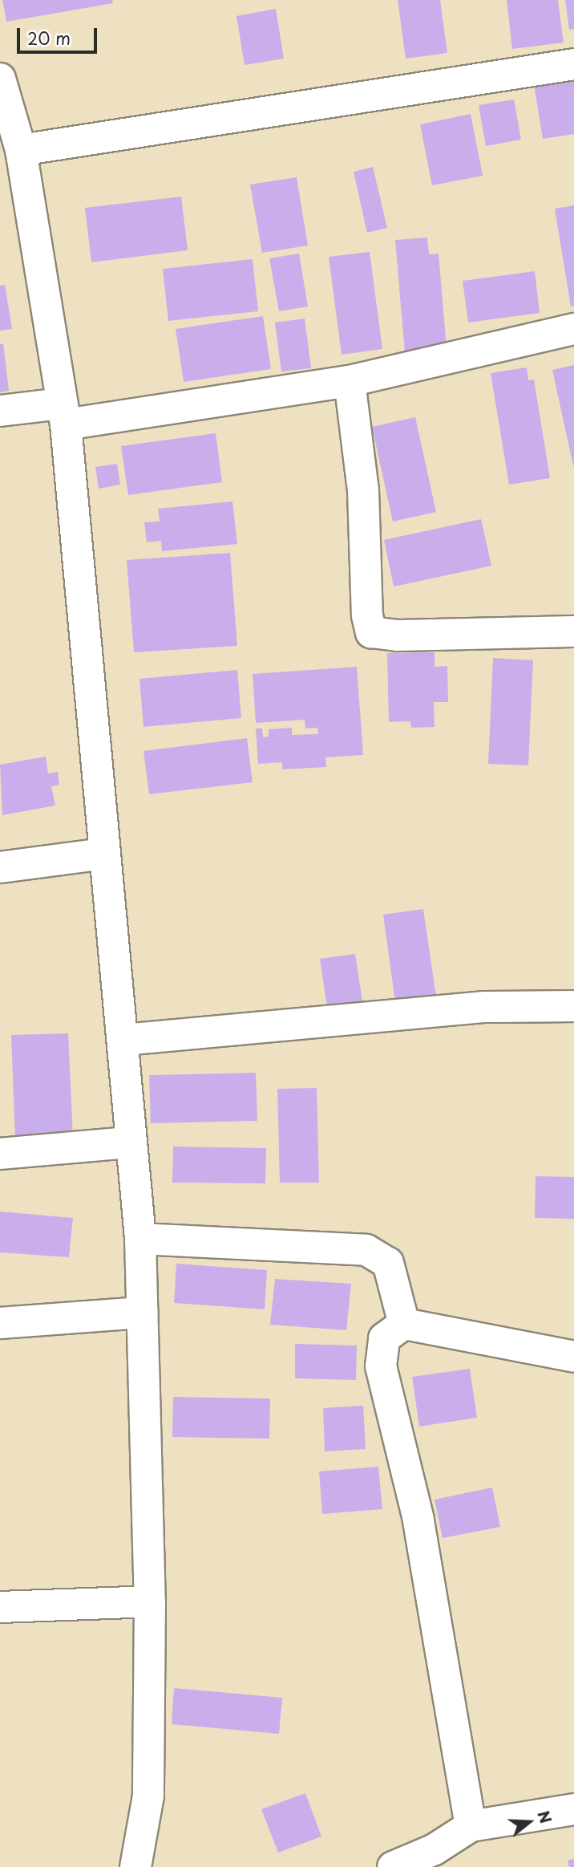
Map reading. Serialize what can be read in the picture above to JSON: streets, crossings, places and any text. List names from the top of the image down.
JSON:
{
  "scale_bar": "20 m",
  "north": "right"
}
